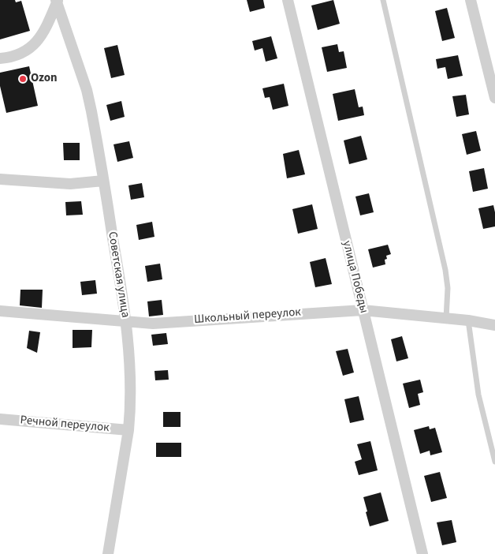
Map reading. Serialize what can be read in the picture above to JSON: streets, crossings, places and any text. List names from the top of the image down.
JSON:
{
  "streets": {
    "street": [
      "Советская улица",
      "улица Победы",
      "Школьный переулок",
      "Речной переулок"
    ]
  },
  "crossings": [
    ["Советская улица", "Школьный переулок"],
    ["Советская улица", "Речной переулок"],
    ["улица Победы", "Школьный переулок"]
  ],
  "places": ["Ozon"]
}
